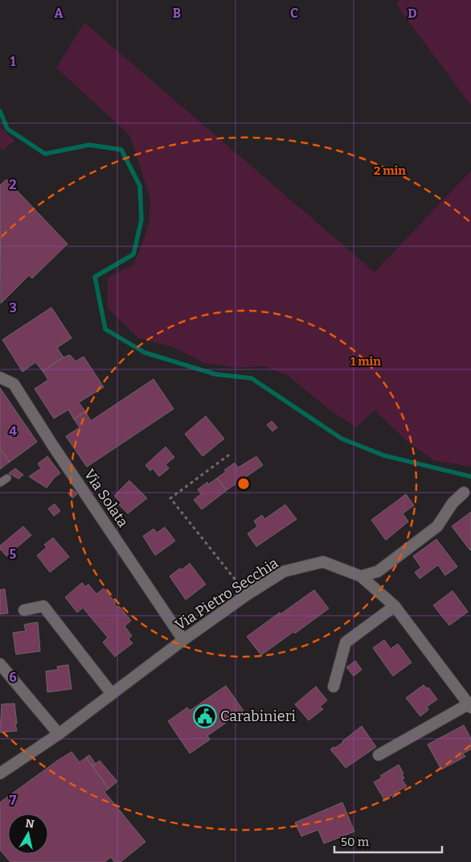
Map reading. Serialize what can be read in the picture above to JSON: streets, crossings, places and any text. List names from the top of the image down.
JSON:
{
  "streets": {
    "street": ["Via Solata", "Via Pietro Secchia"]
  },
  "crossings": [
    ["Via Solata", "Via Pietro Secchia"]
  ],
  "places": {
    "public building": ["Carabinieri"]
  },
  "scale_bar": "50 m",
  "north": "top",
  "grid": {
    "columns": [
      "A",
      "B",
      "C",
      "D"
    ],
    "rows": [
      "1",
      "2",
      "3",
      "4",
      "5",
      "6",
      "7"
    ]
  },
  "rings": ["2 min", "1 min"]
}
